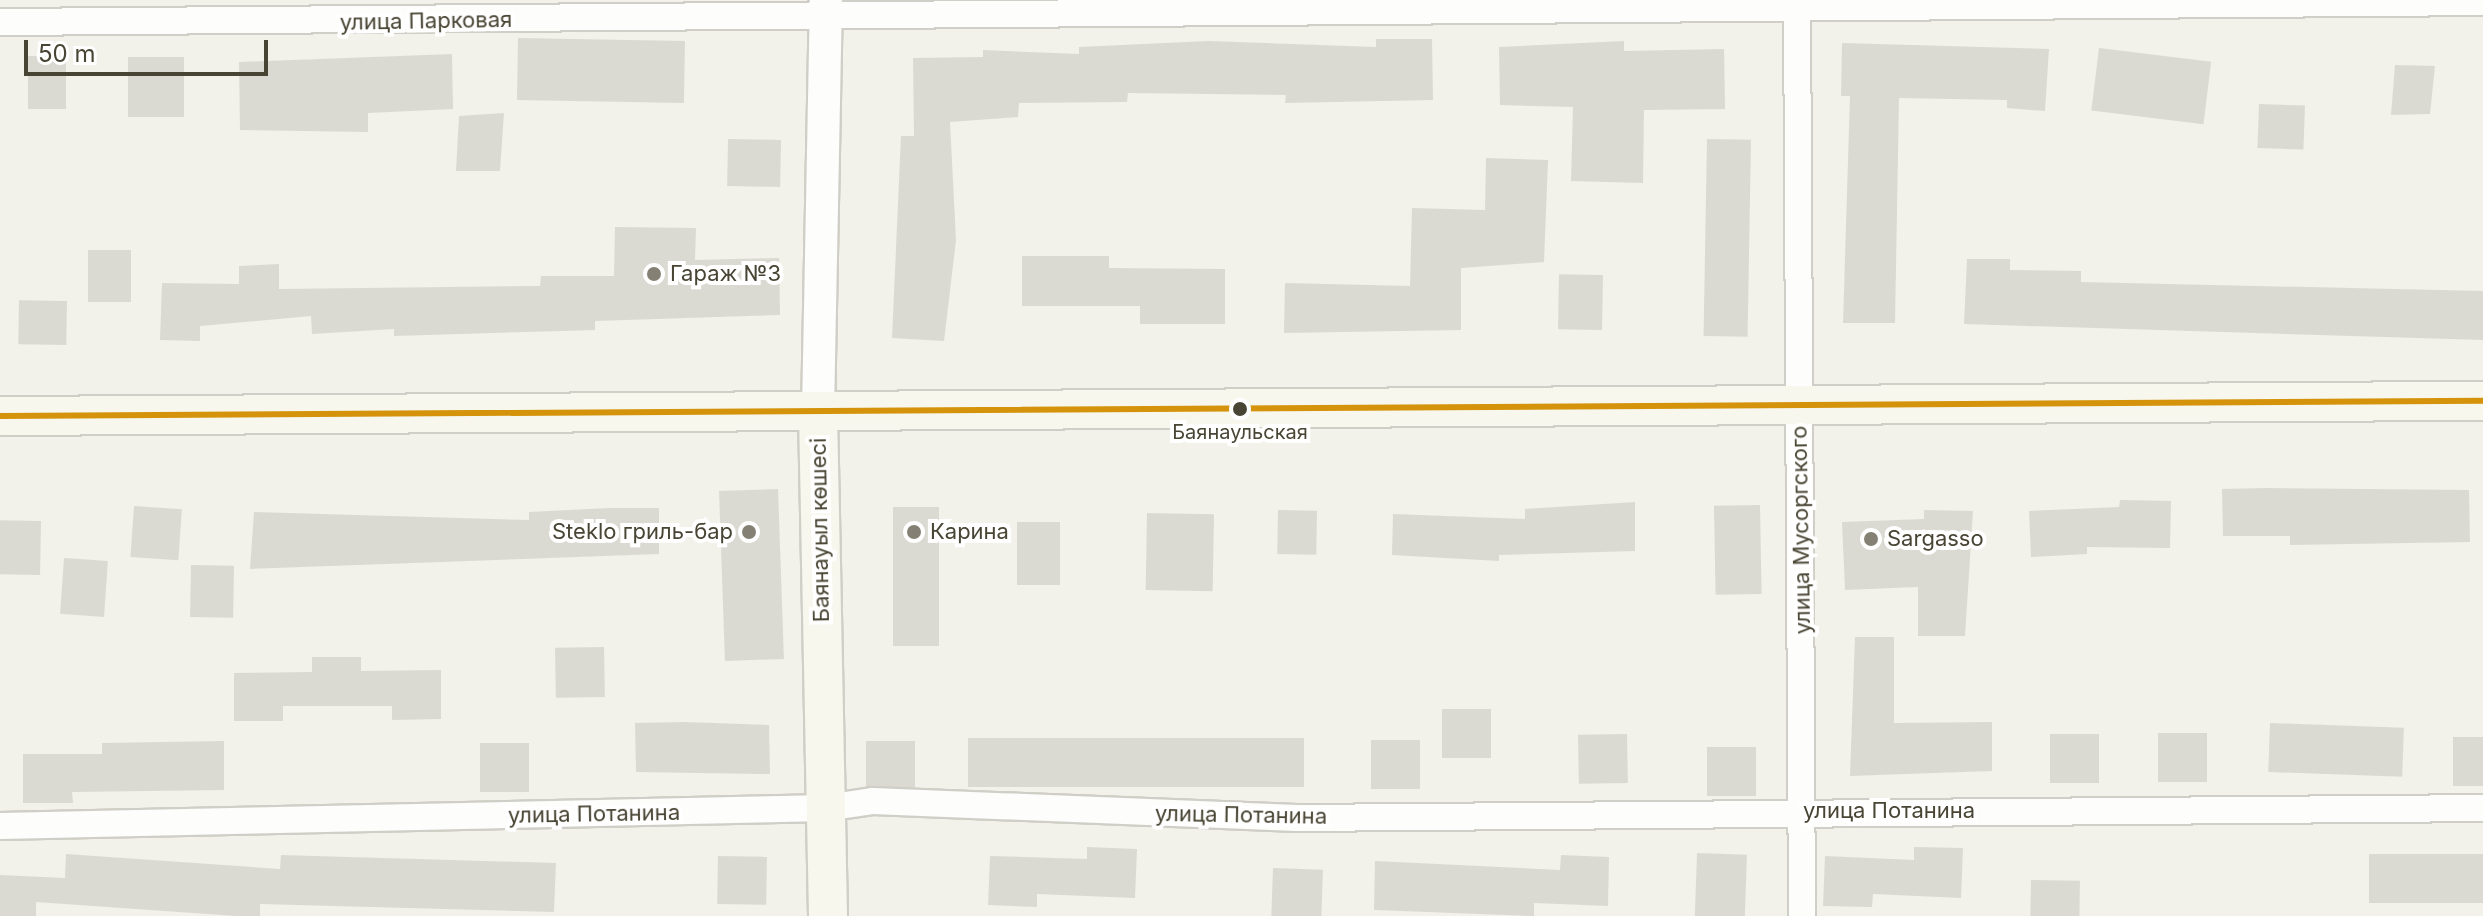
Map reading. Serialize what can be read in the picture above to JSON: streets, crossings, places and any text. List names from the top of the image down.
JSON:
{
  "streets": {
    "main road": ["Баянауыл көшесі"],
    "street": ["улица Парковая", "улица Мусоргского", "улица Потанина"]
  },
  "crossings": [
    ["улица Парковая", "Баянауыл көшесі"],
    ["улица Парковая", "улица Мусоргского"],
    ["Баянауыл көшесі", "улица Потанина"],
    ["улица Мусоргского", "улица Потанина"]
  ],
  "places": [
    "Гараж №3",
    "Баянаульская",
    "Steklo гриль-бар",
    "Карина",
    "Sargasso"
  ],
  "scale_bar": "50 m"
}
